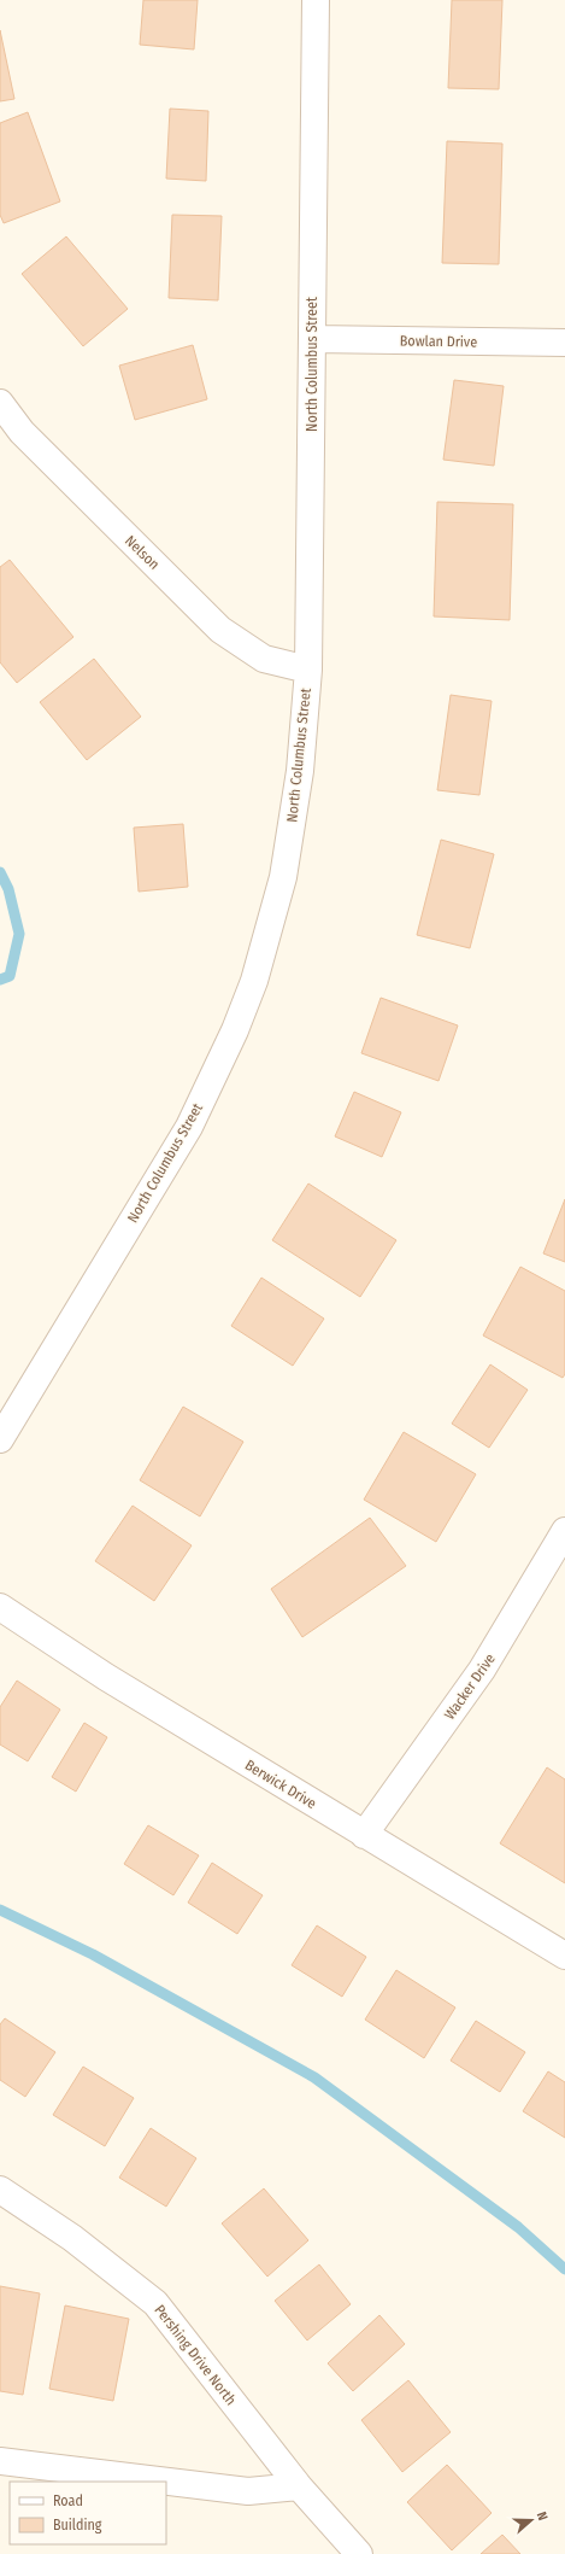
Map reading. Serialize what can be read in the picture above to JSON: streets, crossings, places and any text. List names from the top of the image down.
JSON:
{
  "streets": {
    "street": [
      "Bowlan Drive",
      "North Columbus Street",
      "Nelson",
      "Wacker Drive",
      "Berwick Drive",
      "Pershing Drive North"
    ]
  },
  "crossings": [
    ["Bowlan Drive", "North Columbus Street"],
    ["North Columbus Street", "Nelson"],
    ["Wacker Drive", "Berwick Drive"]
  ],
  "legend": ["Road", "Building"],
  "north": "right"
}
